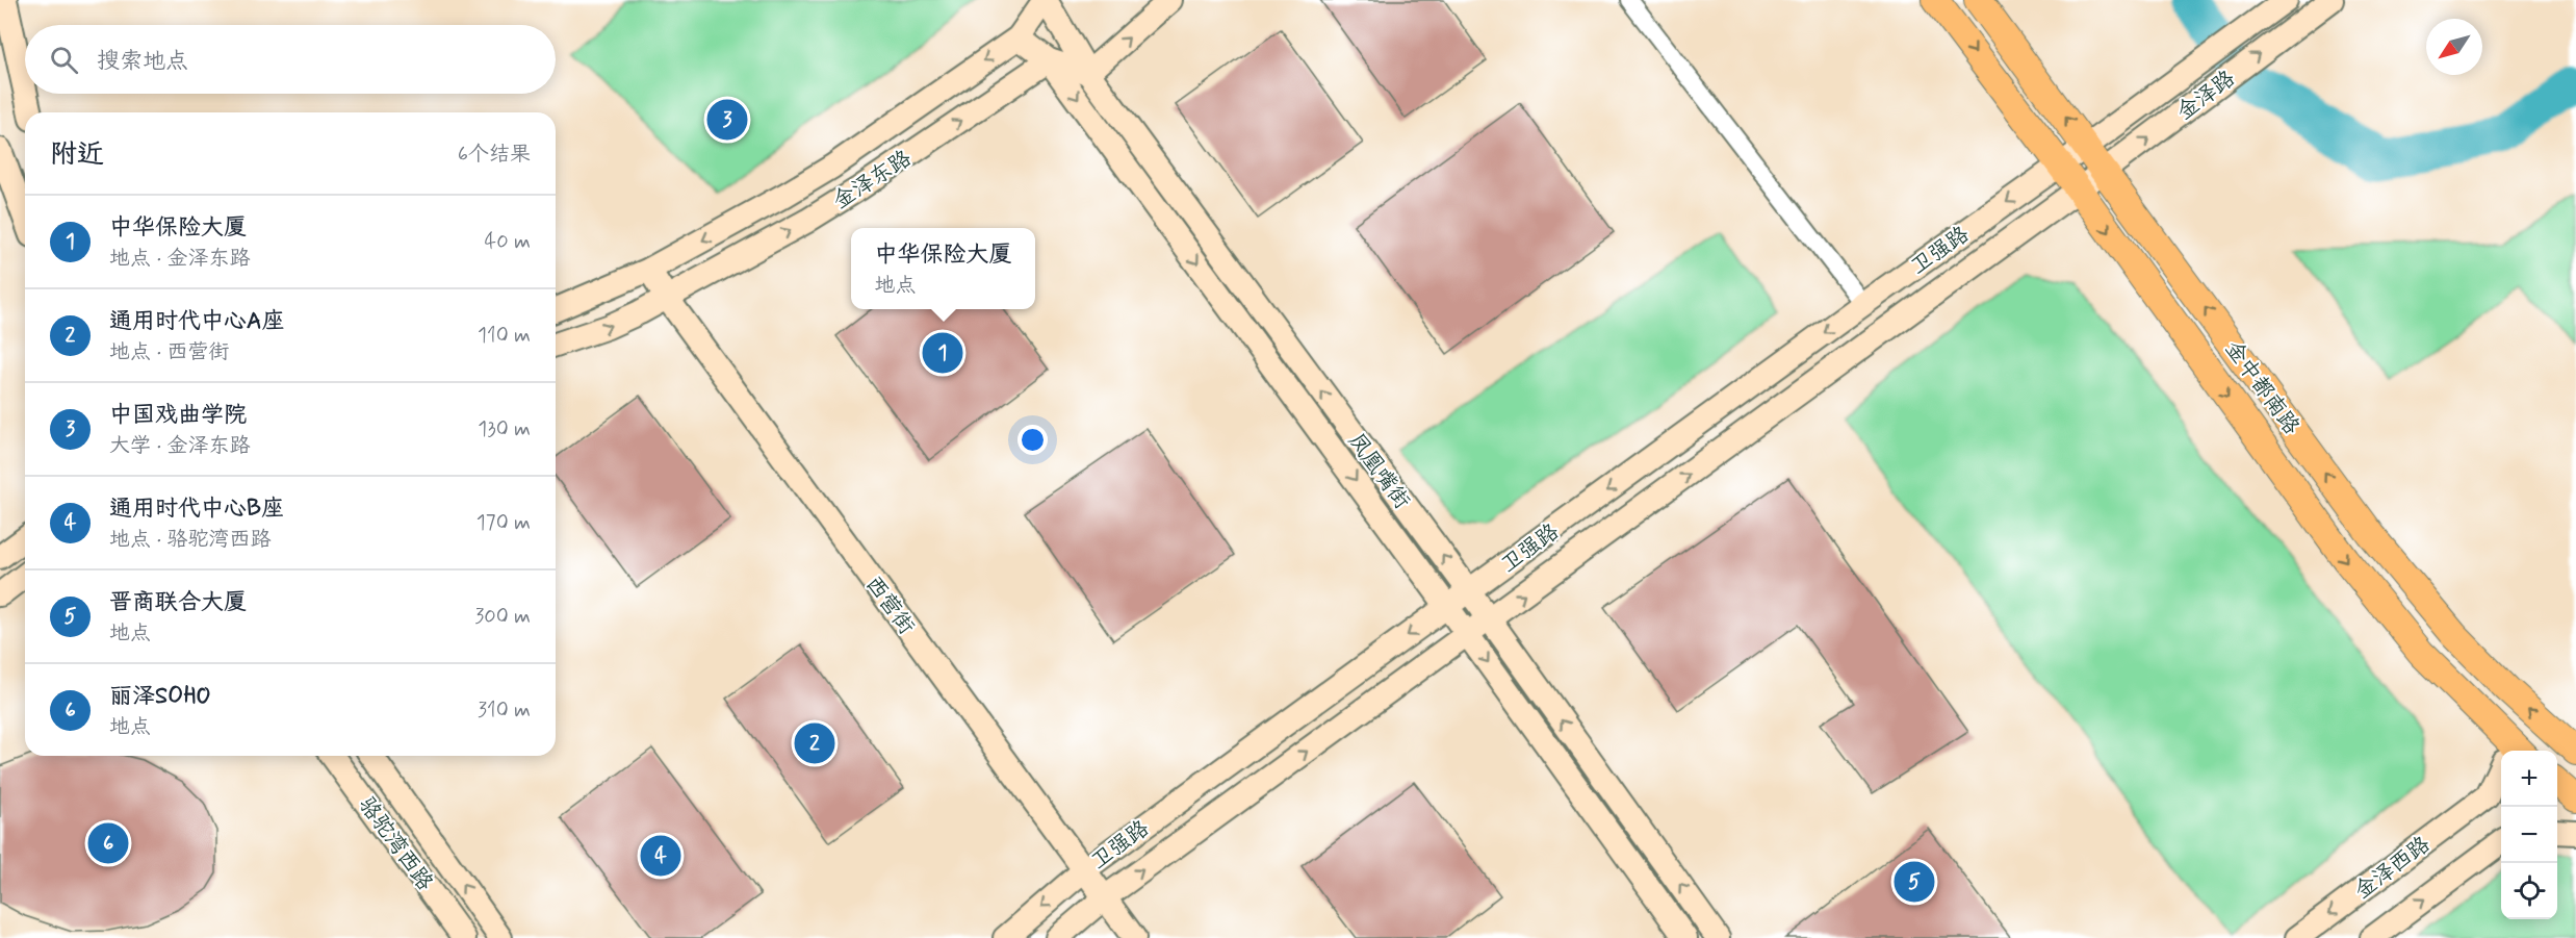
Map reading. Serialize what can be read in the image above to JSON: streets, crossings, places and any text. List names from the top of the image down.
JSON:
{
  "streets": {
    "main road": ["金中都南路"],
    "street": [
      "金泽路",
      "金泽东路",
      "卫强路",
      "凤凰嘴街",
      "西营街",
      "骆驼湾西路",
      "金泽西路"
    ]
  },
  "crossings": [
    ["金泽路", "卫强路"],
    ["金泽路", "金中都南路"],
    ["金泽东路", "凤凰嘴街"],
    ["金泽东路", "西营街"],
    ["卫强路", "金中都南路"],
    ["卫强路", "凤凰嘴街"],
    ["卫强路", "西营街"]
  ],
  "north": "bottom left",
  "page": {
    "search": "搜索地点",
    "pins": [
      "3",
      "1",
      "2",
      "6",
      "4",
      "5"
    ],
    "heading": ["附近", "6个结果"],
    "list": [
      {
        "mark": "1",
        "name": "中华保险大厦",
        "note": "地点 · 金泽东路",
        "value": "40 m"
      },
      {
        "mark": "2",
        "name": "通用时代中心A座",
        "note": "地点 · 西营街",
        "value": "110 m"
      },
      {
        "mark": "3",
        "name": "中国戏曲学院",
        "note": "大学 · 金泽东路",
        "value": "130 m"
      },
      {
        "mark": "4",
        "name": "通用时代中心B座",
        "note": "地点 · 骆驼湾西路",
        "value": "170 m"
      },
      {
        "mark": "5",
        "name": "晋商联合大厦",
        "note": "地点",
        "value": "300 m"
      },
      {
        "mark": "6",
        "name": "丽泽SOHO",
        "note": "地点",
        "value": "310 m"
      }
    ],
    "popup": ["中华保险大厦", "地点"],
    "map_buttons": ["+", "−"]
  }
}
